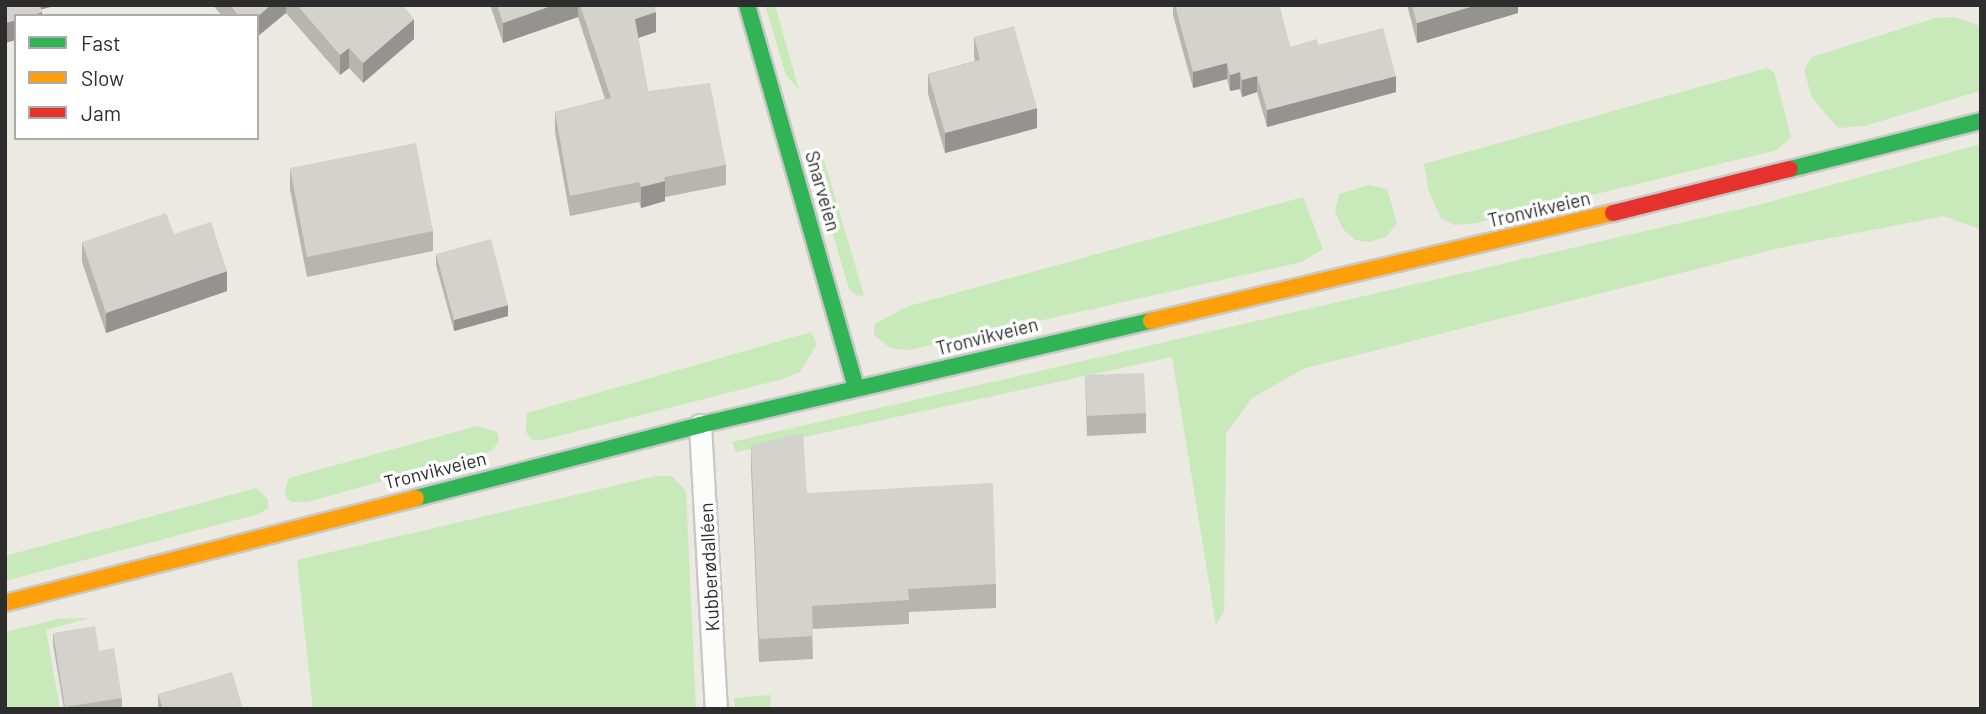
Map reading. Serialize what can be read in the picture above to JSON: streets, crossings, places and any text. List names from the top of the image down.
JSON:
{
  "streets": {
    "street": ["Snarveien", "Tronvikveien"],
    "lane": ["Kubberødalléen"]
  },
  "crossings": [
    ["Snarveien", "Tronvikveien"],
    ["Tronvikveien", "Kubberødalléen"]
  ],
  "legend": ["Fast", "Slow", "Jam"]
}
